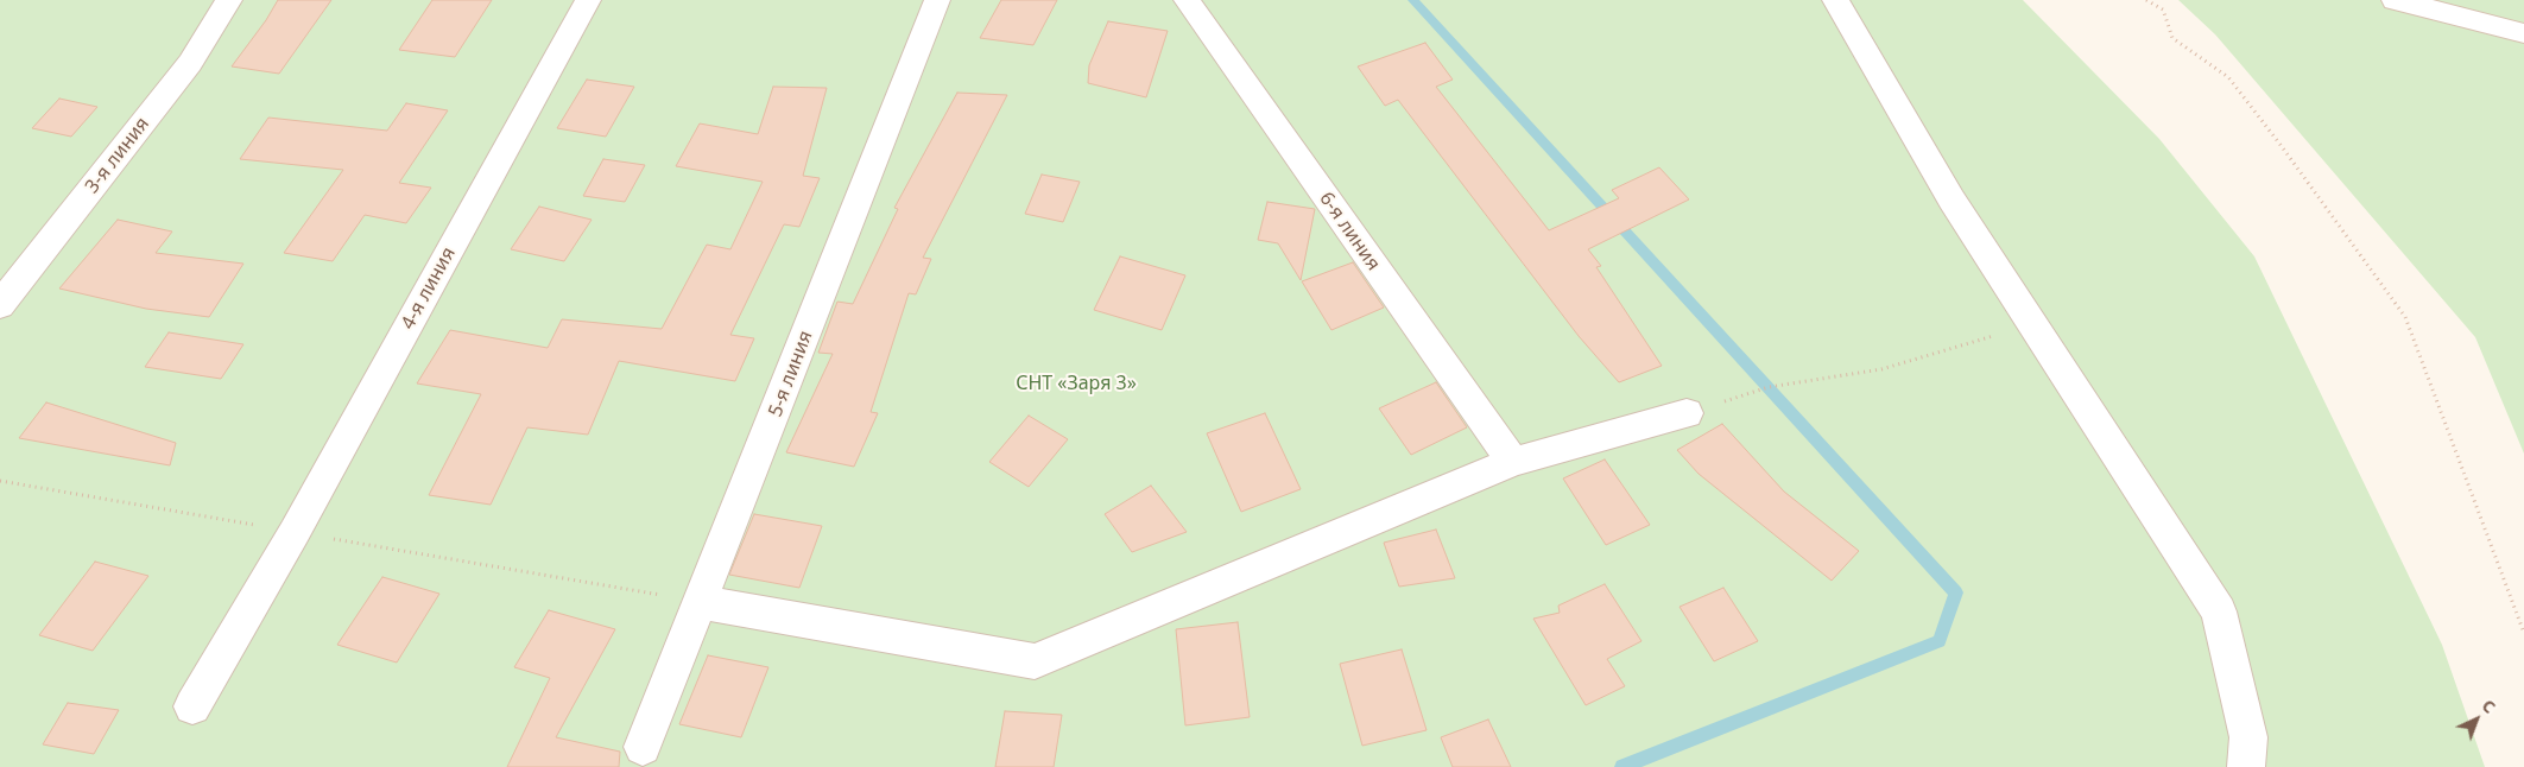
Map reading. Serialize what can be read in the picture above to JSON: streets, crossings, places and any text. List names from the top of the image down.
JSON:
{
  "streets": {
    "street": [
      "3-я линия",
      "6-я линия",
      "4-я линия",
      "5-я линия"
    ]
  },
  "parks": ["СНТ «Заря 3»"],
  "north": "top right"
}
